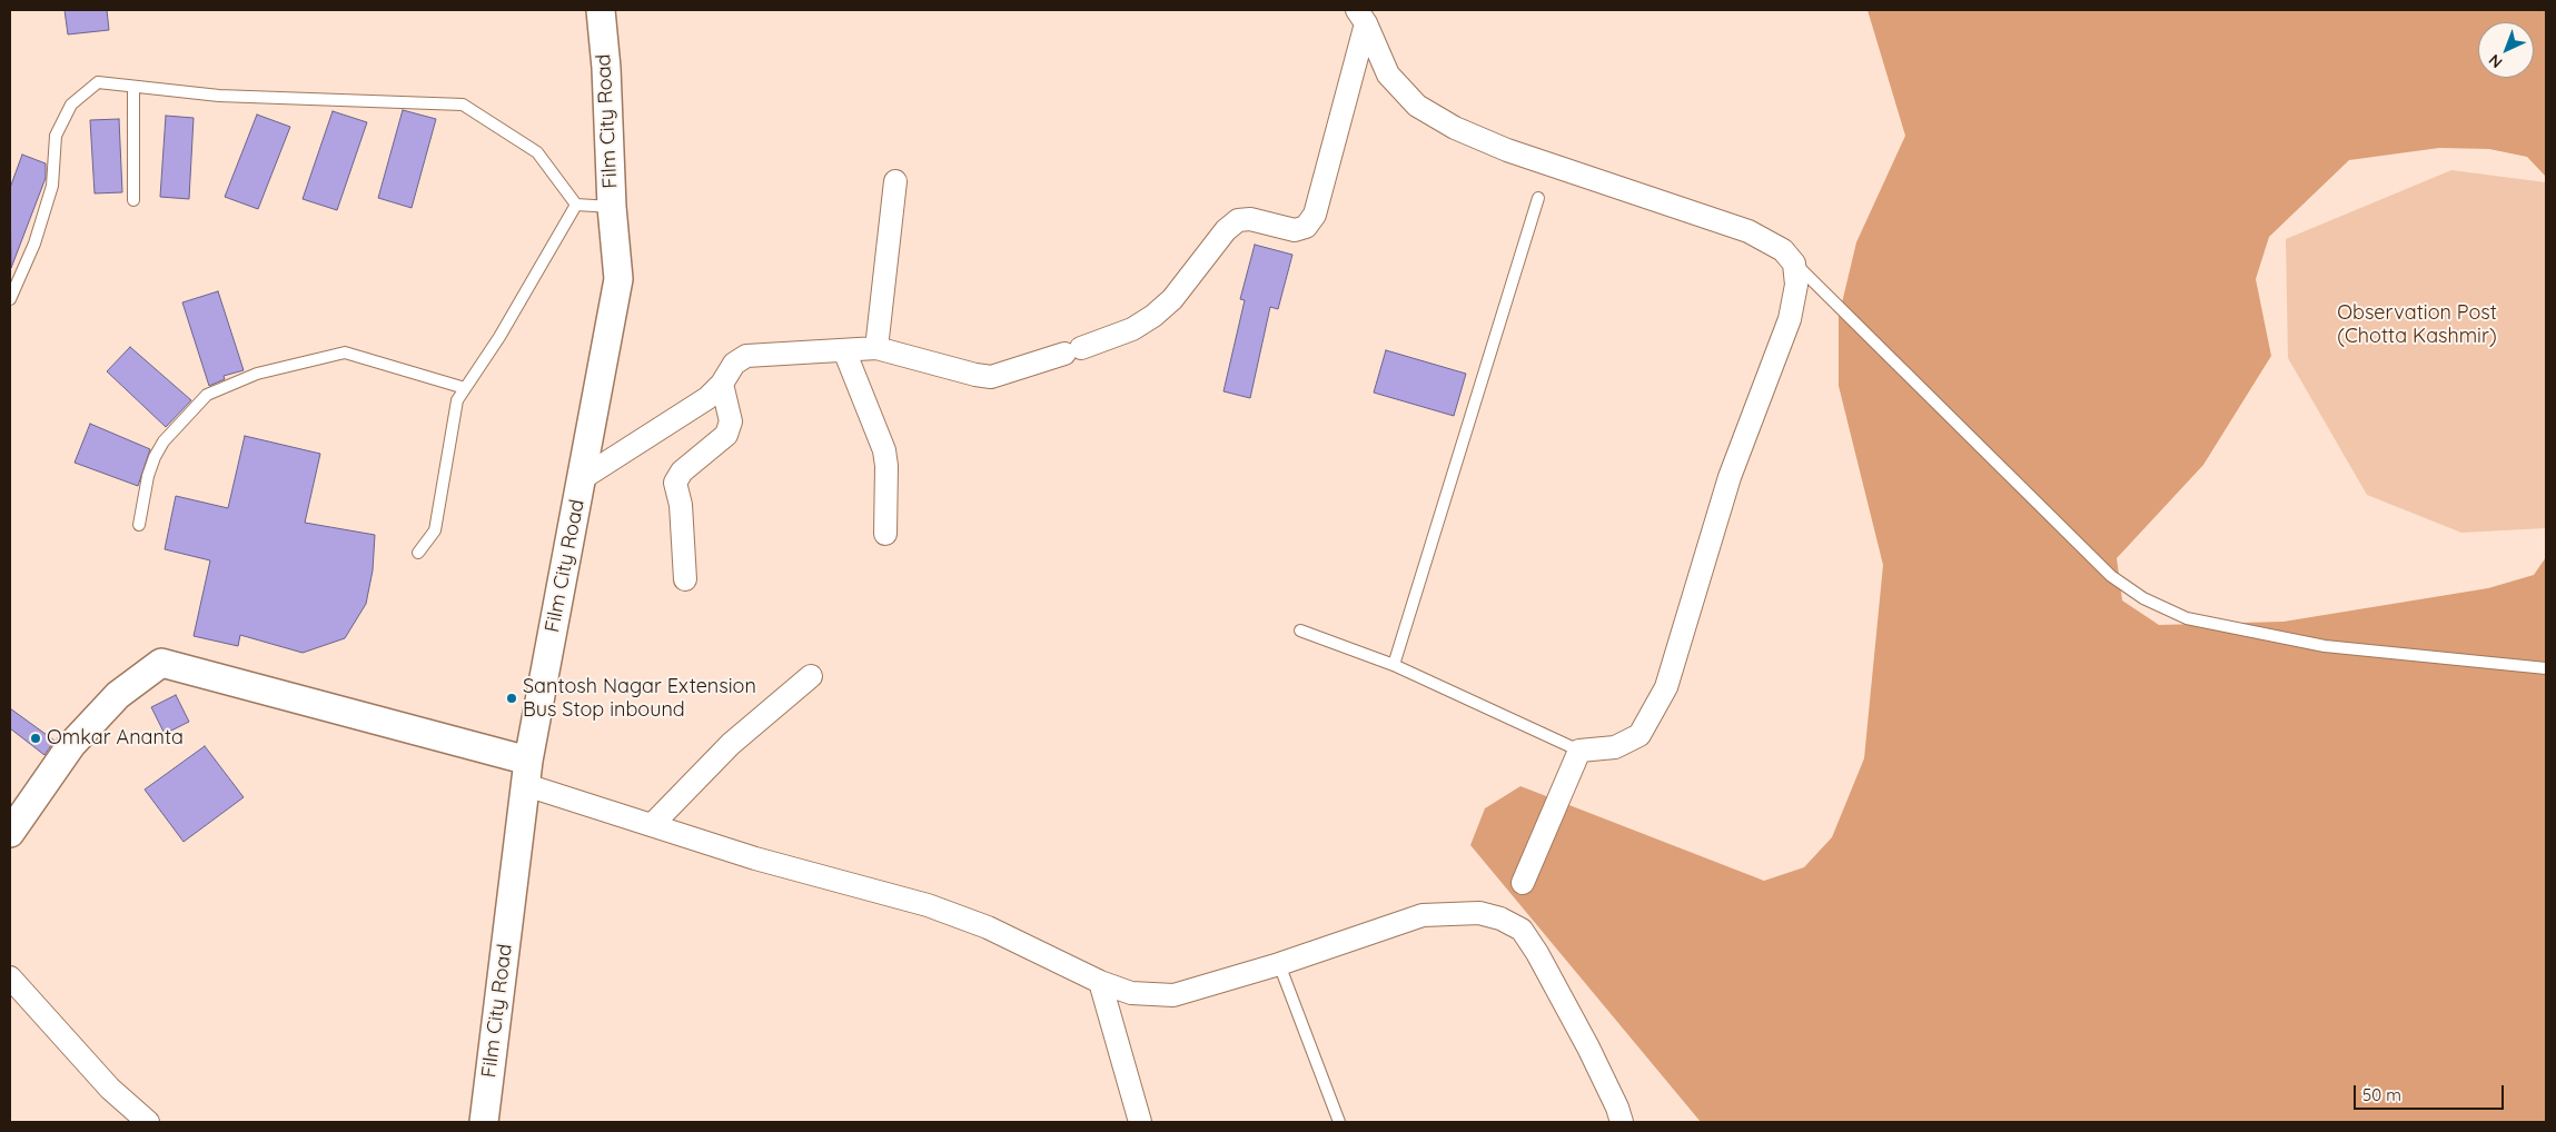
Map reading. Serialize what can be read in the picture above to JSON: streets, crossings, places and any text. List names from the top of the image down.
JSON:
{
  "streets": {
    "street": ["Film City Road"]
  },
  "parks": ["Observation Post (Chotta Kashmir)"],
  "places": ["Santosh Nagar Extension Bus Stop inbound", "Omkar Ananta"],
  "scale_bar": "50 m",
  "north": "bottom left"
}
